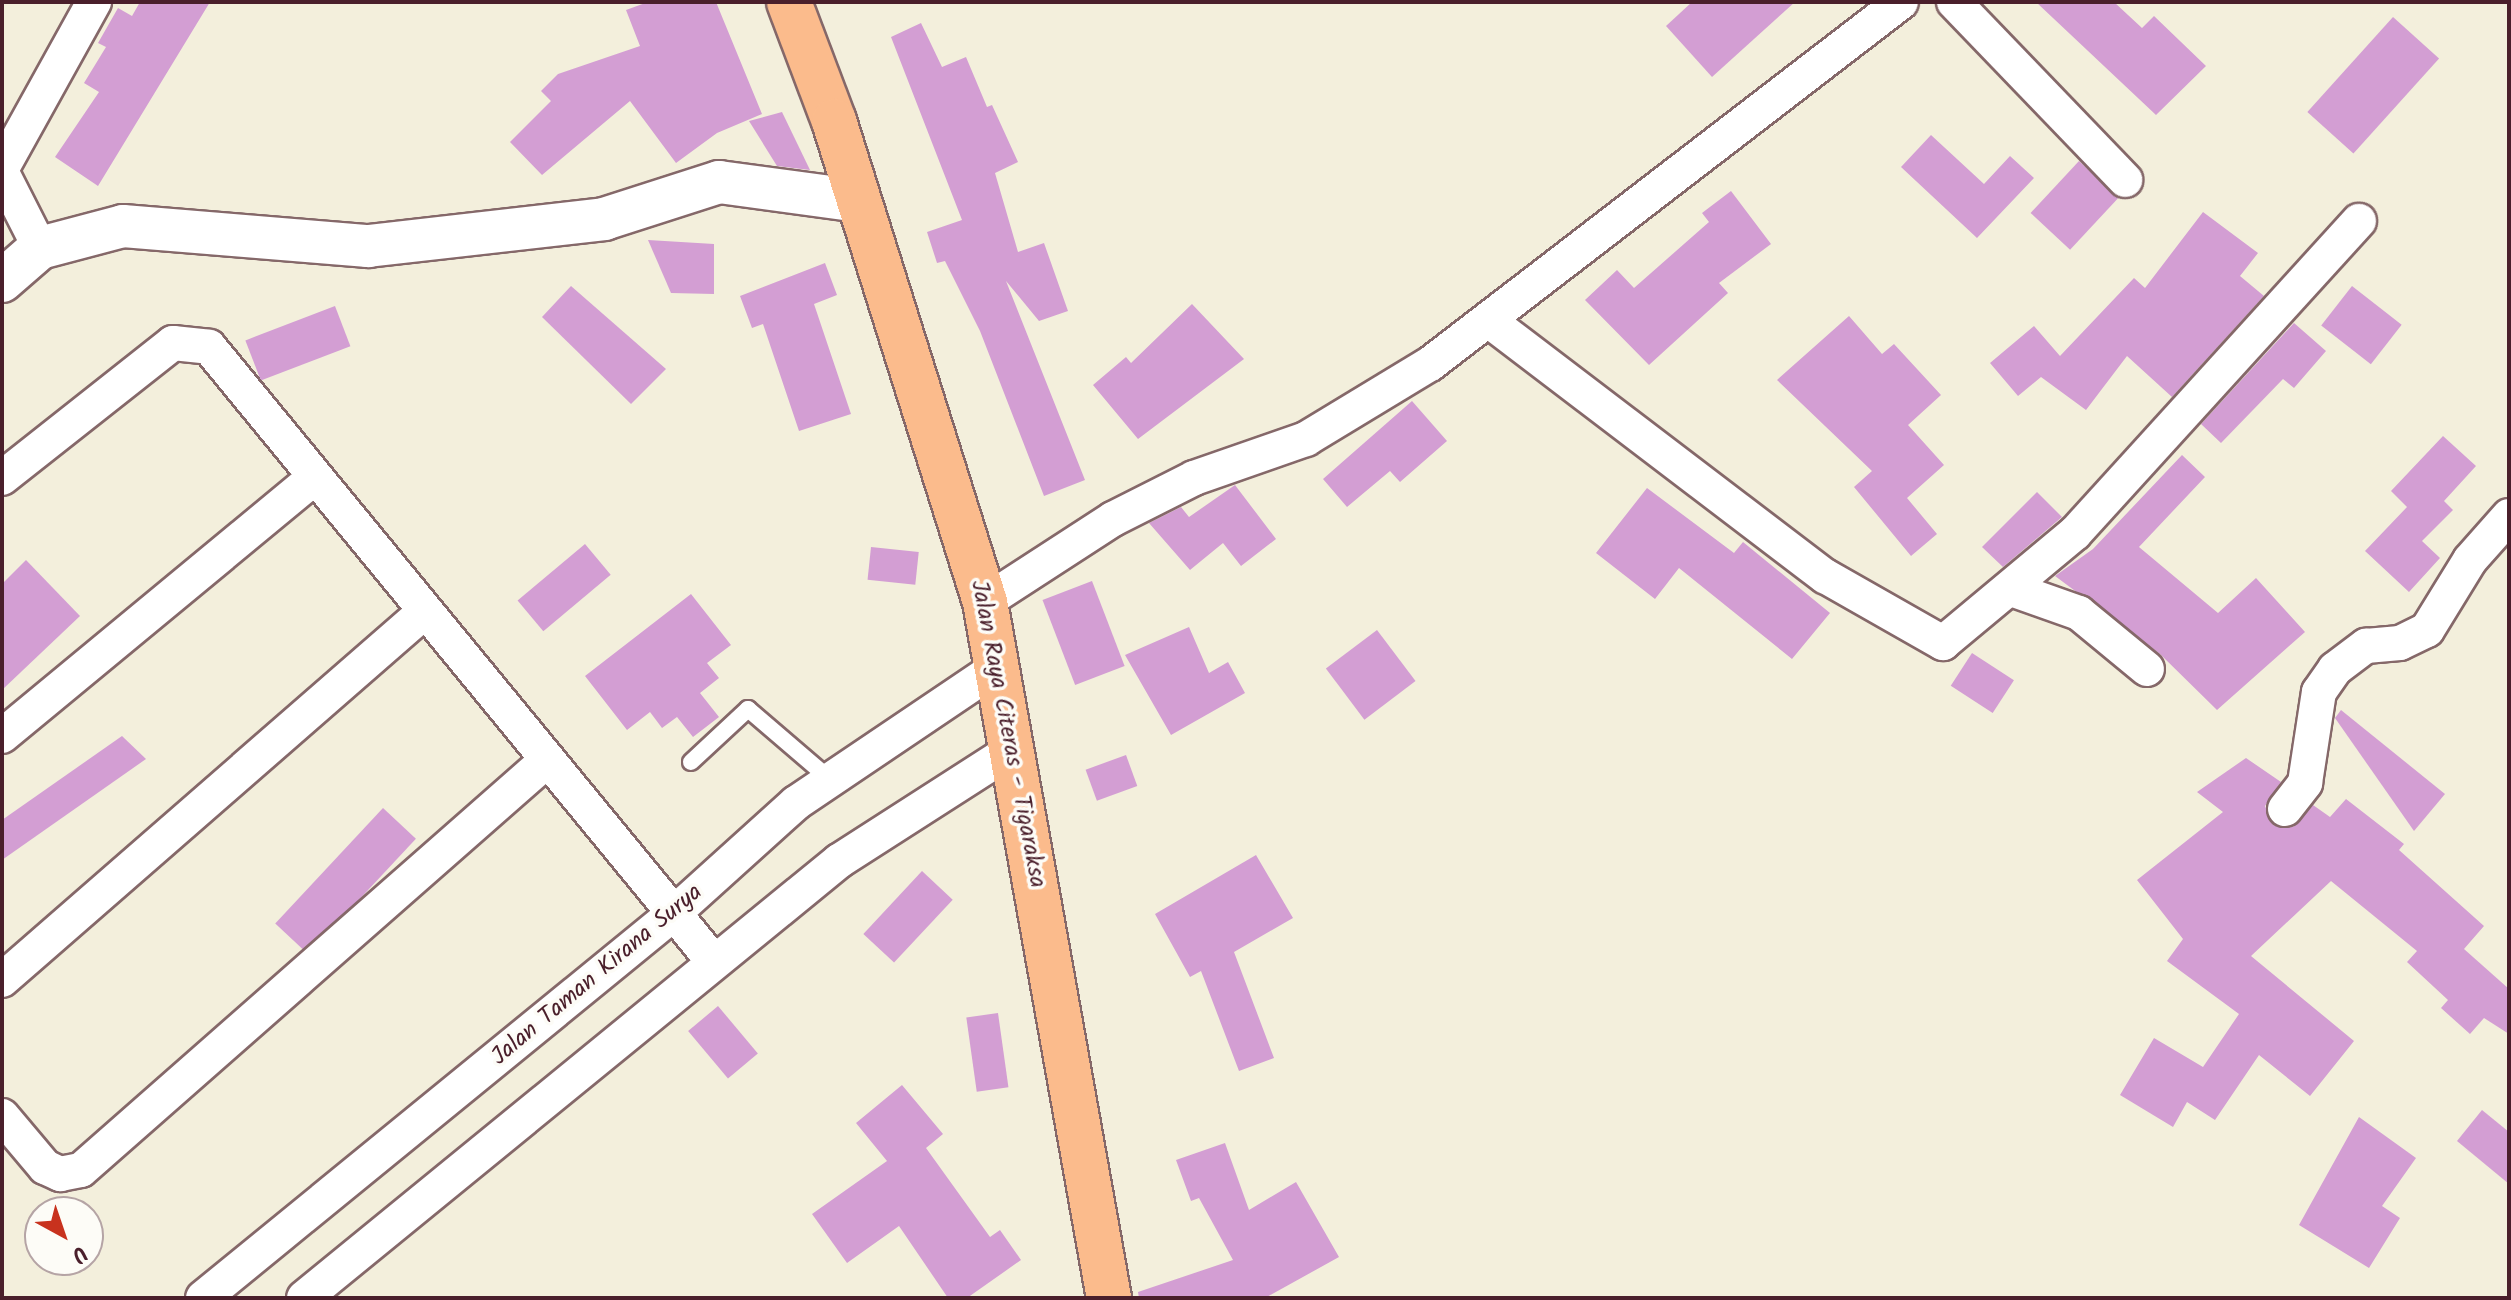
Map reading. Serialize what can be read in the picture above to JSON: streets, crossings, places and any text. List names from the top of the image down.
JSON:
{
  "streets": {
    "main road": ["Jalan Raya Citeras - Tigaraksa"],
    "street": ["Jalan Taman Kirana Surya"]
  },
  "crossings": [
    ["Jalan Raya Citeras - Tigaraksa", "Jalan Taman Kirana Surya"]
  ],
  "north": "bottom right"
}
